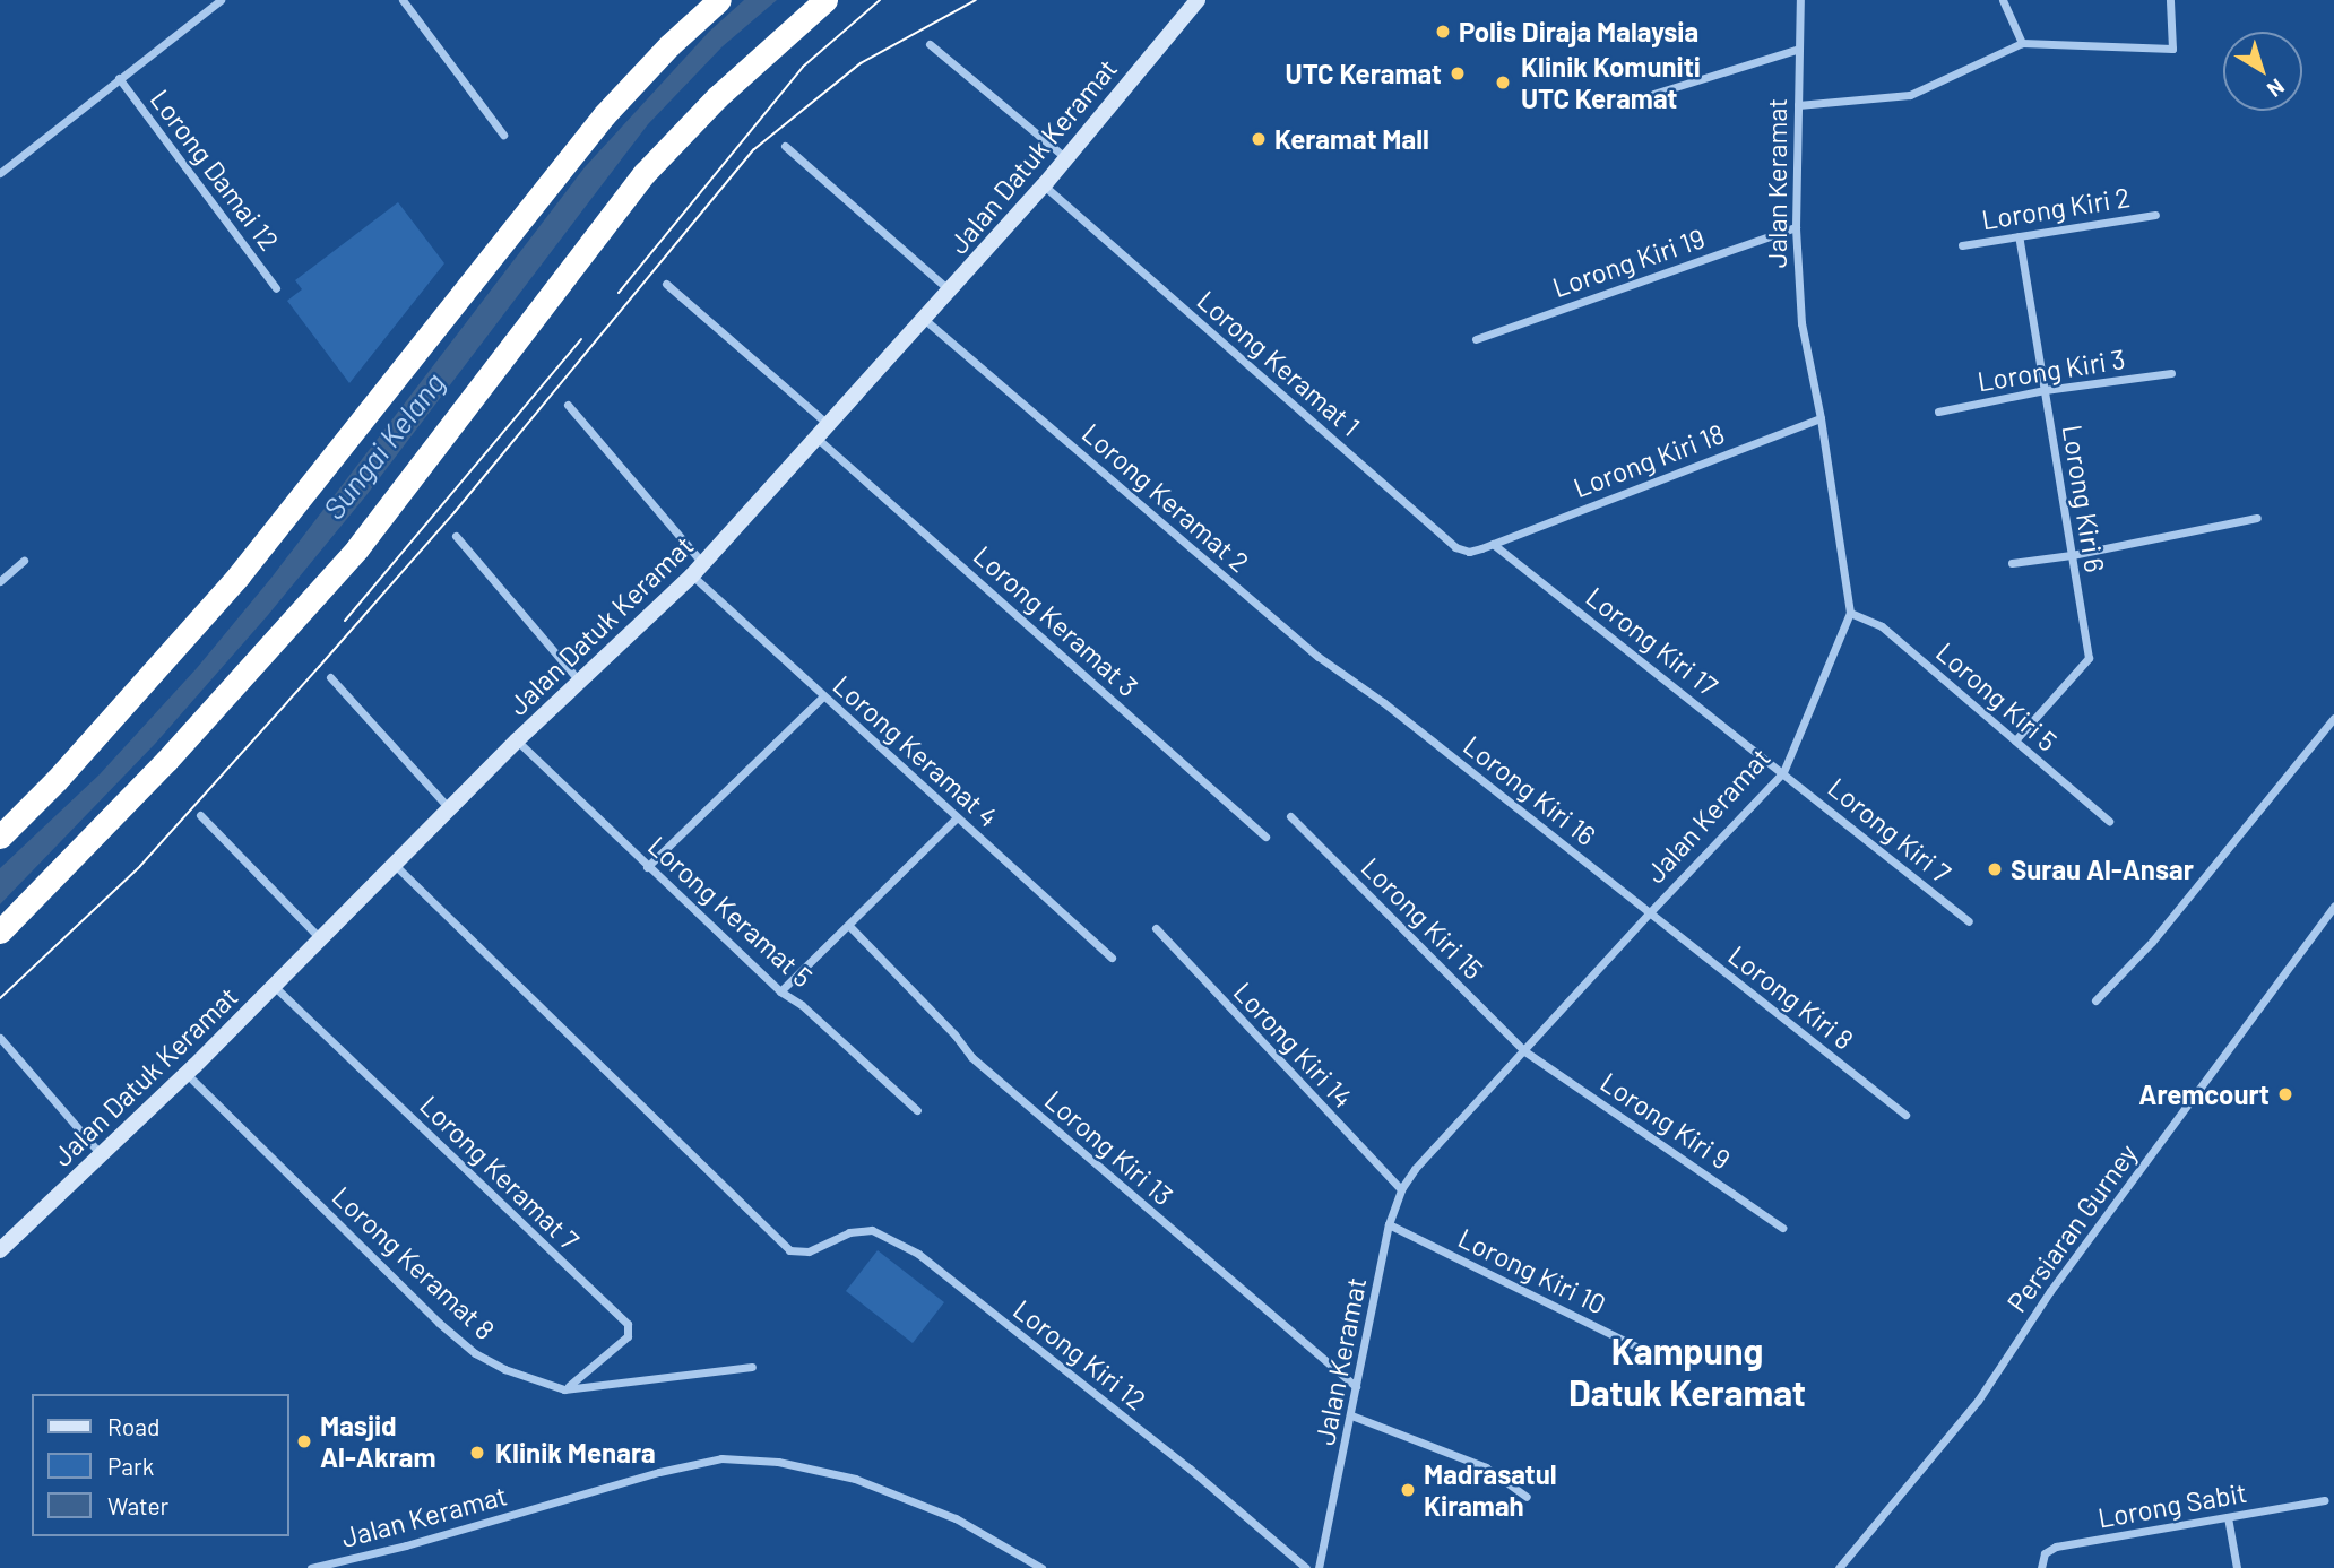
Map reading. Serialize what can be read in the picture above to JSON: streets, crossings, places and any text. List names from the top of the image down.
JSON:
{
  "streets": {
    "street": [
      "Jalan Datuk Keramat",
      "Lorong Damai 12",
      "Jalan Keramat",
      "Lorong Kiri 2",
      "Lorong Kiri 19",
      "Lorong Keramat 1",
      "Lorong Kiri 3",
      "Lorong Kiri 18",
      "Lorong Keramat 2",
      "Lorong Kiri 6",
      "Lorong Keramat 3",
      "Lorong Kiri 17",
      "Lorong Kiri 5",
      "Lorong Keramat 4",
      "Lorong Kiri 16",
      "Lorong Kiri 7",
      "Lorong Keramat 5",
      "Lorong Kiri 15",
      "Lorong Kiri 8",
      "Lorong Kiri 14",
      "Lorong Kiri 9",
      "Lorong Kiri 13",
      "Lorong Keramat 7",
      "Persiaran Gurney",
      "Lorong Keramat 8",
      "Lorong Kiri 10",
      "Lorong Kiri 12",
      "Lorong Sabit"
    ]
  },
  "crossings": [
    ["Jalan Datuk Keramat", "Lorong Keramat 1"],
    ["Jalan Datuk Keramat", "Lorong Keramat 2"],
    ["Jalan Datuk Keramat", "Lorong Keramat 3"],
    ["Jalan Datuk Keramat", "Lorong Keramat 4"],
    ["Jalan Datuk Keramat", "Lorong Keramat 5"],
    ["Jalan Datuk Keramat", "Lorong Keramat 7"],
    ["Jalan Datuk Keramat", "Lorong Keramat 8"],
    ["Jalan Datuk Keramat", "Lorong Kiri 12"],
    ["Jalan Keramat", "Lorong Kiri 19"],
    ["Jalan Keramat", "Lorong Kiri 18"],
    ["Jalan Keramat", "Lorong Kiri 17"],
    ["Jalan Keramat", "Lorong Kiri 5"],
    ["Jalan Keramat", "Lorong Kiri 16"],
    ["Jalan Keramat", "Lorong Kiri 7"],
    ["Jalan Keramat", "Lorong Kiri 15"],
    ["Jalan Keramat", "Lorong Kiri 8"],
    ["Jalan Keramat", "Lorong Kiri 14"],
    ["Jalan Keramat", "Lorong Kiri 9"],
    ["Jalan Keramat", "Lorong Kiri 13"],
    ["Jalan Keramat", "Lorong Kiri 10"],
    ["Lorong Kiri 2", "Lorong Kiri 6"],
    ["Lorong Keramat 1", "Lorong Kiri 18"],
    ["Lorong Keramat 1", "Lorong Kiri 17"],
    ["Lorong Kiri 3", "Lorong Kiri 6"],
    ["Lorong Kiri 18", "Lorong Kiri 17"],
    ["Lorong Keramat 2", "Lorong Kiri 16"],
    ["Lorong Kiri 6", "Lorong Kiri 5"],
    ["Lorong Kiri 17", "Lorong Kiri 7"],
    ["Lorong Kiri 16", "Lorong Kiri 8"],
    ["Lorong Kiri 15", "Lorong Kiri 9"],
    ["Lorong Keramat 7", "Lorong Keramat 8"]
  ],
  "districts": ["Kampung Datuk Keramat"],
  "water": ["Sungai Kelang"],
  "places": [
    "Polis Diraja Malaysia",
    "UTC Keramat",
    "Klinik Komuniti UTC Keramat",
    "Keramat Mall",
    "Surau Al-Ansar",
    "Aremcourt",
    "Masjid Al-Akram",
    "Klinik Menara",
    "Madrasatul Kiramah"
  ],
  "legend": ["Road", "Park", "Water"],
  "north": "bottom right"
}
